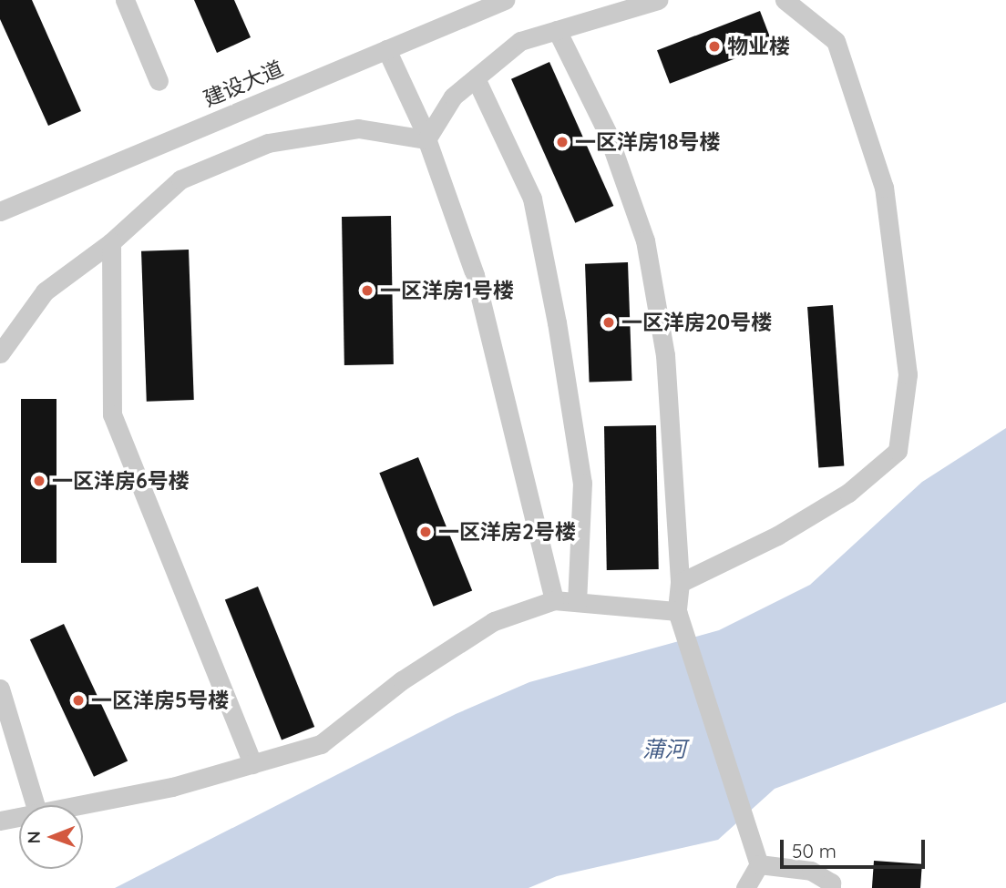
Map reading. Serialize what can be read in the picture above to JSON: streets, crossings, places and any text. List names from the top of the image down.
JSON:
{
  "streets": {
    "street": ["建设大道"]
  },
  "water": ["蒲河"],
  "places": [
    "物业楼",
    "一区洋房18号楼",
    "一区洋房1号楼",
    "一区洋房20号楼",
    "一区洋房6号楼",
    "一区洋房2号楼",
    "一区洋房5号楼"
  ],
  "scale_bar": "50 m",
  "north": "left"
}
